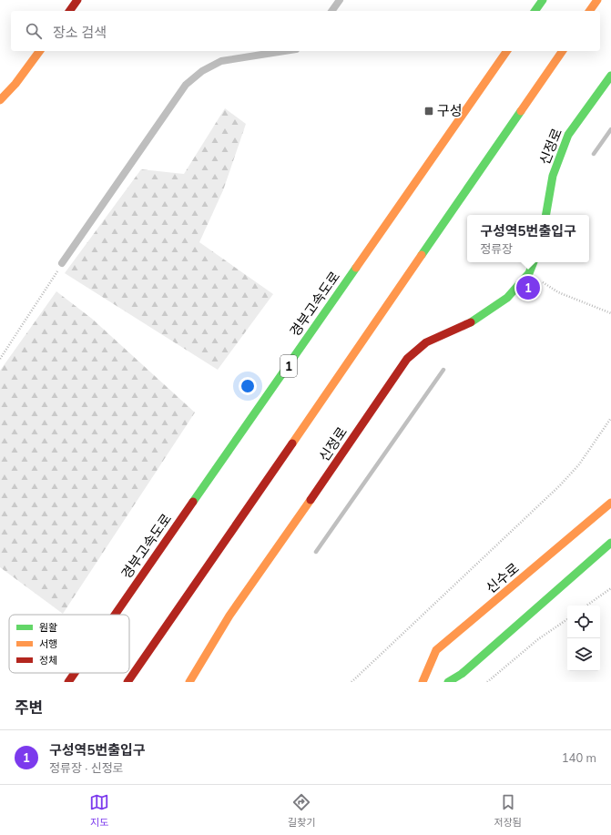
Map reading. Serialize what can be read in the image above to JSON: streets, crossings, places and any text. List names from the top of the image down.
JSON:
{
  "streets": {
    "main road": [
      "신정로",
      "경부고속도로",
      "1",
      "신수로"
    ]
  },
  "places": {
    "transit": ["구성"]
  },
  "legend": ["원활", "서행", "정체"],
  "page": {
    "search": "장소 검색",
    "popup": ["구성역5번출입구", "정류장"],
    "pins": "1",
    "heading": "주변",
    "list": [
      {
        "mark": "1",
        "name": "구성역5번출입구",
        "note": "정류장 · 신정로",
        "value": "140 m"
      }
    ],
    "nav": ["지도", "길찾기", "저장됨"]
  }
}
